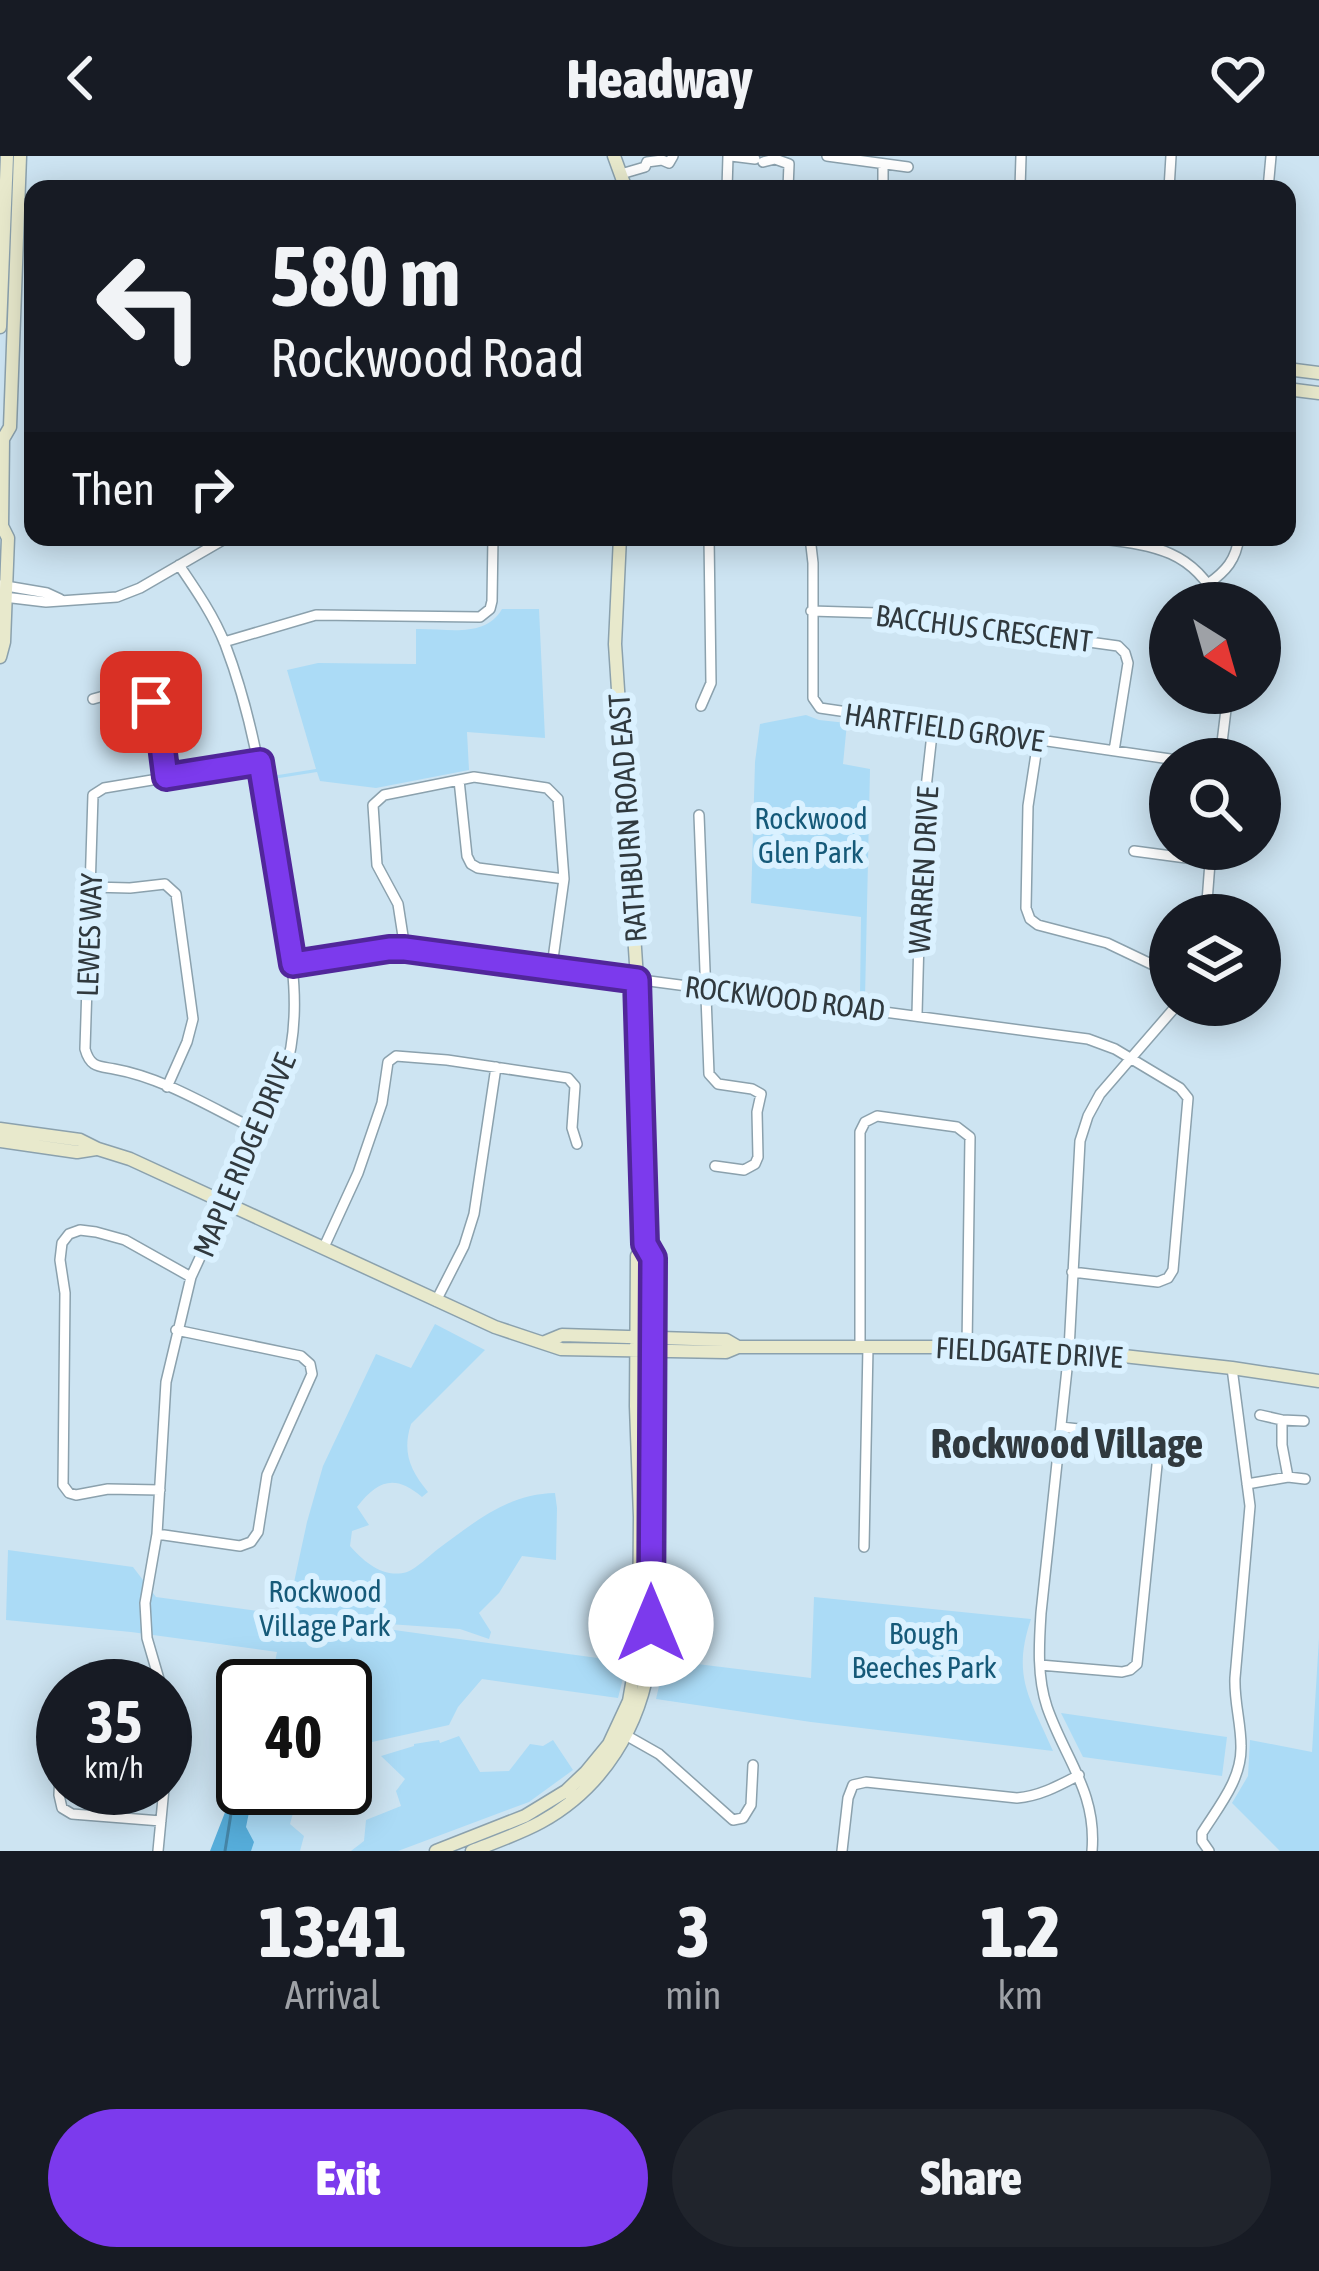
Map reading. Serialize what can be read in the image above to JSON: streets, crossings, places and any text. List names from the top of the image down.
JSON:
{
  "streets": {
    "street": [
      "BACCHUS CRESCENT",
      "HARTFIELD GROVE",
      "RATHBURN ROAD EAST",
      "WARREN DRIVE",
      "LEWES WAY",
      "ROCKWOOD ROAD",
      "MAPLE RIDGE DRIVE",
      "FIELDGATE DRIVE"
    ]
  },
  "crossings": [
    ["BACCHUS CRESCENT", "HARTFIELD GROVE"],
    ["HARTFIELD GROVE", "WARREN DRIVE"],
    ["RATHBURN ROAD EAST", "ROCKWOOD ROAD"],
    ["RATHBURN ROAD EAST", "FIELDGATE DRIVE"],
    ["WARREN DRIVE", "ROCKWOOD ROAD"],
    ["LEWES WAY", "MAPLE RIDGE DRIVE"],
    ["ROCKWOOD ROAD", "MAPLE RIDGE DRIVE"],
    ["MAPLE RIDGE DRIVE", "FIELDGATE DRIVE"]
  ],
  "districts": ["Rockwood Village"],
  "parks": ["Rockwood Glen Park", "Rockwood Village Park", "Bough Beeches Park"],
  "north": "bottom right",
  "page": {
    "header": "Headway",
    "turn": ["580 m", "Rockwood Road"],
    "then": "Then",
    "speed": "35 km/h",
    "limit": "40",
    "eta": [
      "13:41",
      "Arrival",
      "3",
      "min",
      "1.2",
      "km"
    ],
    "buttons": ["Exit", "Share"]
  }
}
